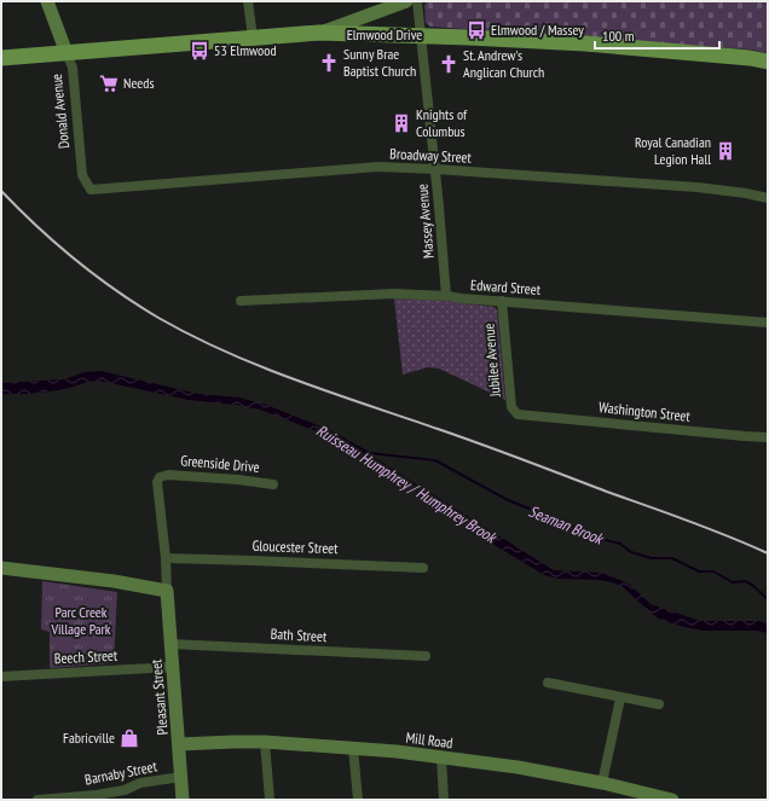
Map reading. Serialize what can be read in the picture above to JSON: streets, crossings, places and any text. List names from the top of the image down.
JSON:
{
  "streets": {
    "main road": ["Elmwood Drive"],
    "street": [
      "Donald Avenue",
      "Broadway Street",
      "Massey Avenue",
      "Edward Street",
      "Jubilee Avenue",
      "Washington Street",
      "Greenside Drive",
      "Gloucester Street",
      "Bath Street",
      "Beech Street",
      "Pleasant Street",
      "Mill Road",
      "Barnaby Street"
    ]
  },
  "crossings": [
    ["Elmwood Drive", "Donald Avenue"],
    ["Elmwood Drive", "Massey Avenue"],
    ["Donald Avenue", "Broadway Street"],
    ["Broadway Street", "Massey Avenue"],
    ["Massey Avenue", "Edward Street"],
    ["Edward Street", "Jubilee Avenue"],
    ["Jubilee Avenue", "Washington Street"],
    ["Greenside Drive", "Gloucester Street"],
    ["Greenside Drive", "Pleasant Street"],
    ["Gloucester Street", "Pleasant Street"],
    ["Bath Street", "Pleasant Street"],
    ["Beech Street", "Pleasant Street"],
    ["Pleasant Street", "Mill Road"],
    ["Pleasant Street", "Barnaby Street"]
  ],
  "water": ["Ruisseau Humphrey / Humphrey Brook", "Seaman Brook"],
  "parks": ["Parc Creek Village Park"],
  "places": {
    "bus stop": ["Elmwood / Massey", "53 Elmwood"],
    "church": ["Sunny Brae Baptist Church", "St. Andrew's Anglican Church"],
    "supermarket": ["Needs"],
    "building": ["Knights of Columbus", "Royal Canadian Legion Hall"],
    "shop": ["Fabricville"]
  },
  "scale_bar": "100 m"
}
